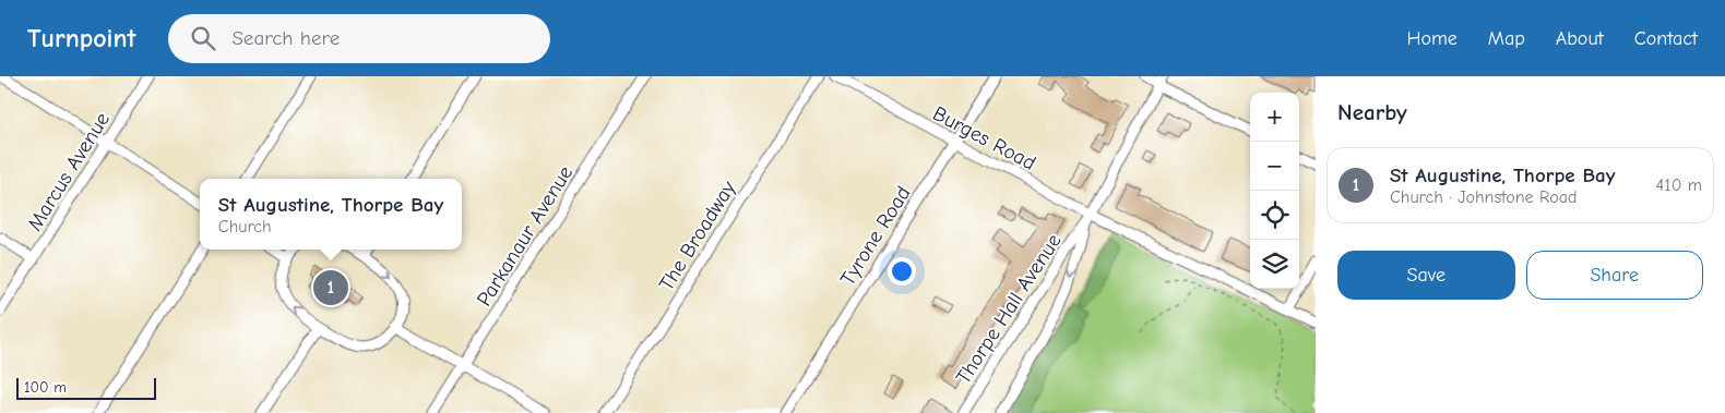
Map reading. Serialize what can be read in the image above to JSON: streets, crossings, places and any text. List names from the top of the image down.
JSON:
{
  "streets": {
    "street": [
      "Burges Road",
      "Marcus Avenue",
      "Parkanaur Avenue",
      "The Broadway",
      "Tyrone Road",
      "Thorpe Hall Avenue"
    ]
  },
  "crossings": [
    ["Burges Road", "Tyrone Road"],
    ["Burges Road", "Thorpe Hall Avenue"]
  ],
  "scale_bar": "100 m",
  "page": {
    "header": "Turnpoint",
    "search": "Search here",
    "nav": [
      "Home",
      "Map",
      "About",
      "Contact"
    ],
    "heading": "Nearby",
    "map_buttons": ["+", "−"],
    "list": [
      {
        "mark": "1",
        "name": "St Augustine, Thorpe Bay",
        "note": "Church · Johnstone Road",
        "value": "410 m"
      }
    ],
    "popup": ["St Augustine, Thorpe Bay", "Church"],
    "buttons": ["Save", "Share"],
    "pins": "1",
    "scale": "100 m"
  }
}
